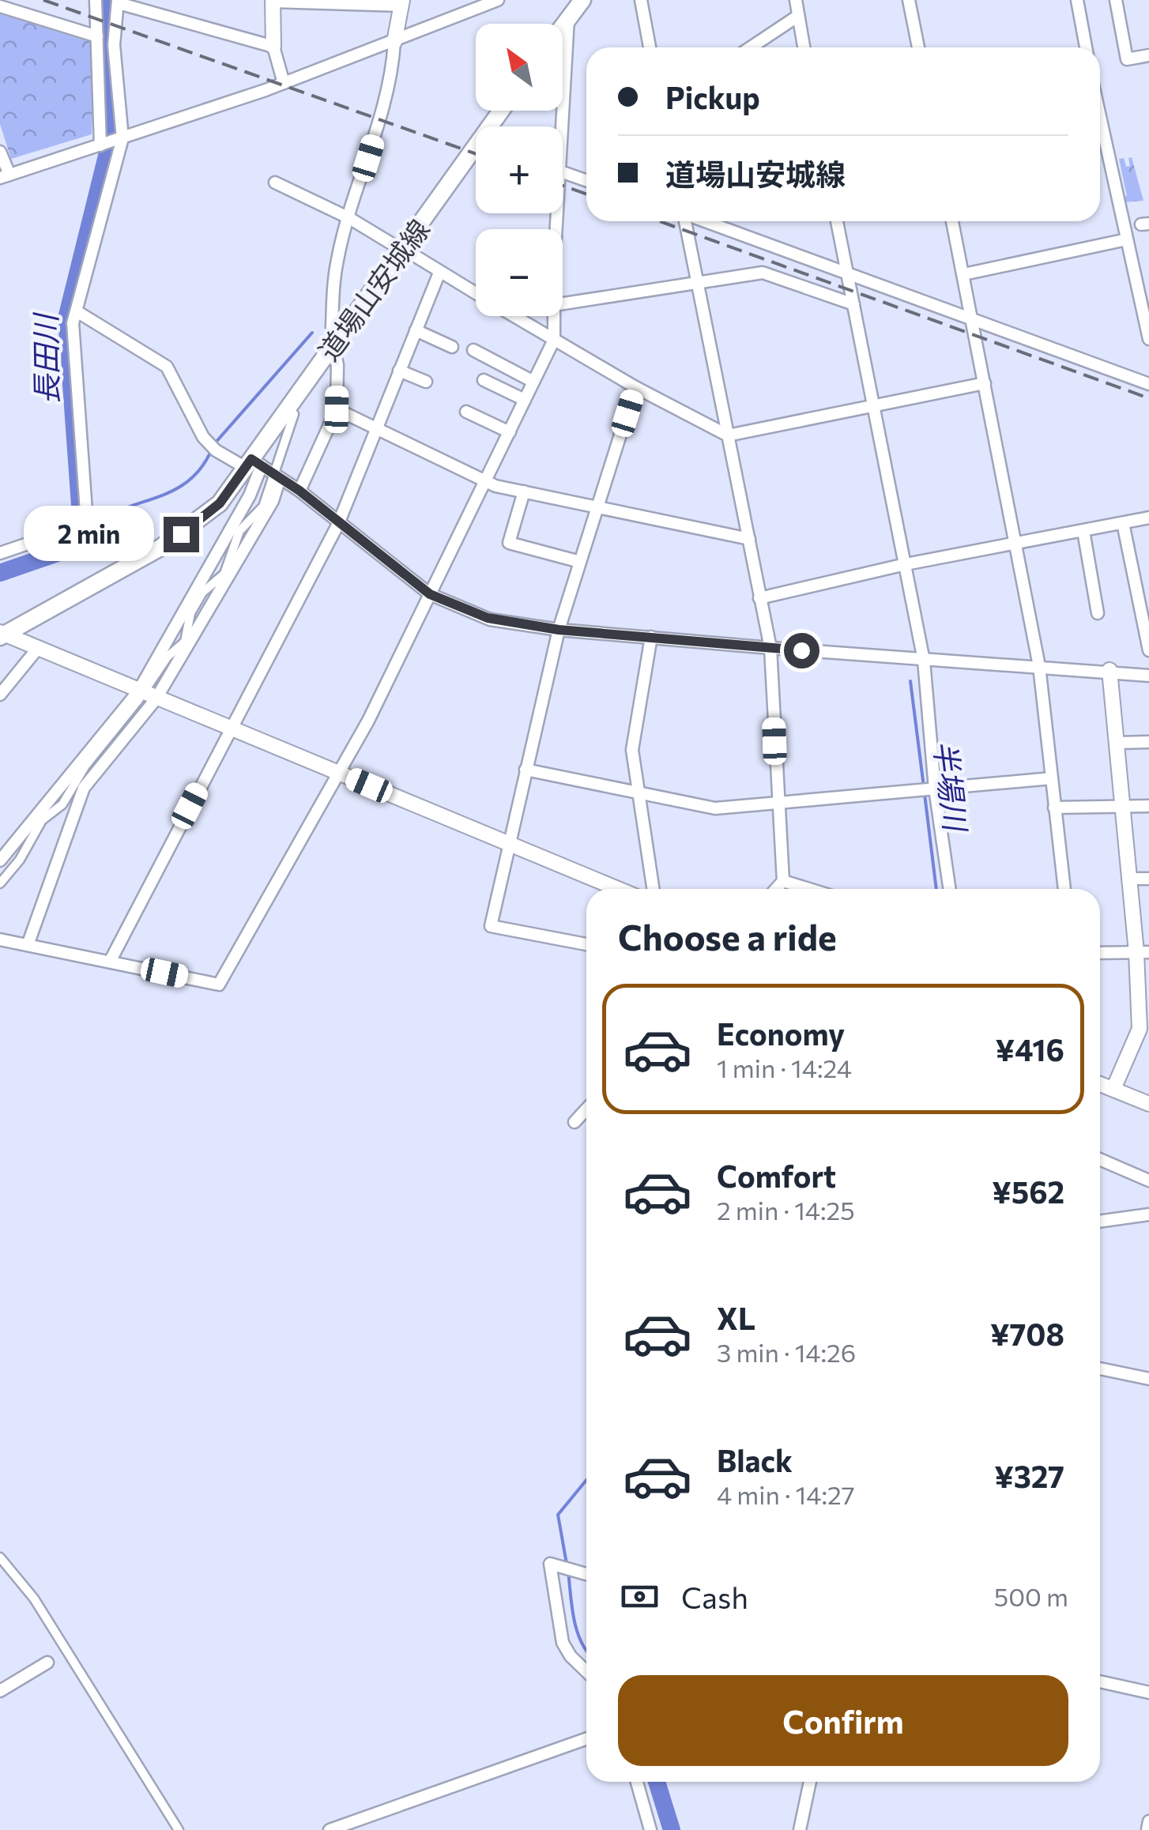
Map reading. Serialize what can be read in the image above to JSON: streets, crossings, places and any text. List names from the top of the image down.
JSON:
{
  "streets": {
    "main road": ["道場山安城線"]
  },
  "water": ["長田川", "半場川"],
  "north": "top left",
  "page": {
    "map_buttons": ["+", "−"],
    "banner": ["Pickup", "道場山安城線"],
    "bubble": "2 min",
    "heading": "Choose a ride",
    "list": [
      {
        "name": "Economy",
        "note": "1 min · 14:24",
        "value": "¥416"
      },
      {
        "name": "Comfort",
        "note": "2 min · 14:25",
        "value": "¥562"
      },
      {
        "name": "XL",
        "note": "3 min · 14:26",
        "value": "¥708"
      },
      {
        "name": "Black",
        "note": "4 min · 14:27",
        "value": "¥327"
      }
    ],
    "pay": ["Cash", "500 m"],
    "buttons": "Confirm"
  }
}
